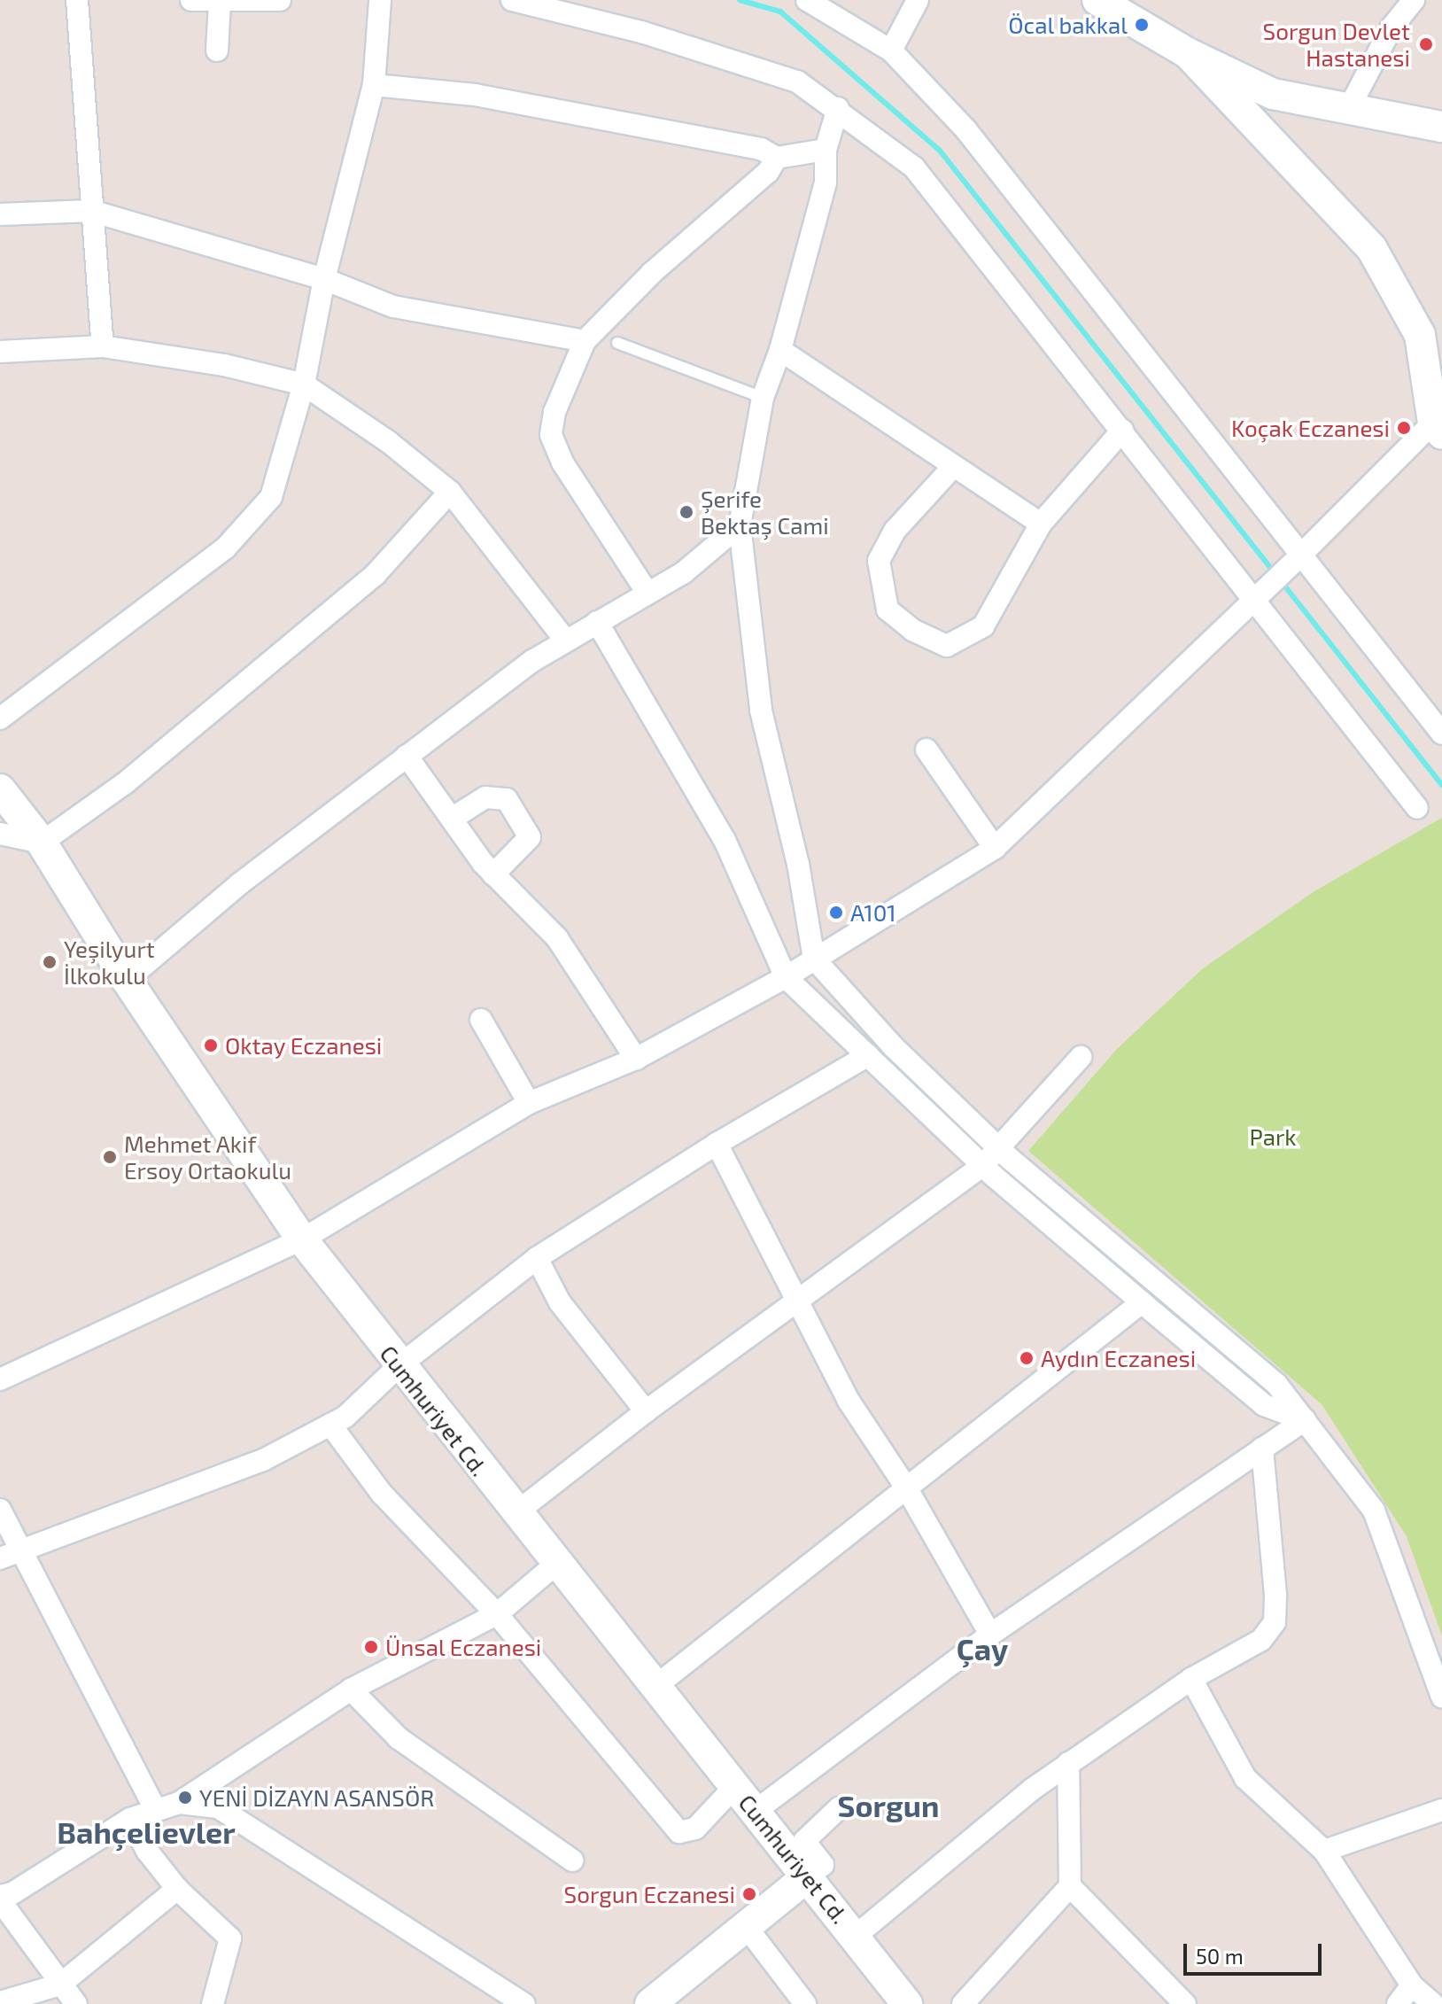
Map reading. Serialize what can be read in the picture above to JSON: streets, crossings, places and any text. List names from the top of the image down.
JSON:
{
  "streets": {
    "main road": ["Cumhuriyet Cd."]
  },
  "districts": ["Çay", "Sorgun", "Bahçelievler"],
  "parks": ["Park"],
  "places": [
    "Öcal bakkal",
    "Sorgun Devlet Hastanesi",
    "Koçak Eczanesi",
    "Şerife Bektaş Cami",
    "A101",
    "Yeşilyurt İlkokulu",
    "Oktay Eczanesi",
    "Mehmet Akif Ersoy Ortaokulu",
    "Aydın Eczanesi",
    "Ünsal Eczanesi",
    "YENİ DİZAYN ASANSÖR",
    "Sorgun Eczanesi"
  ],
  "scale_bar": "50 m"
}
